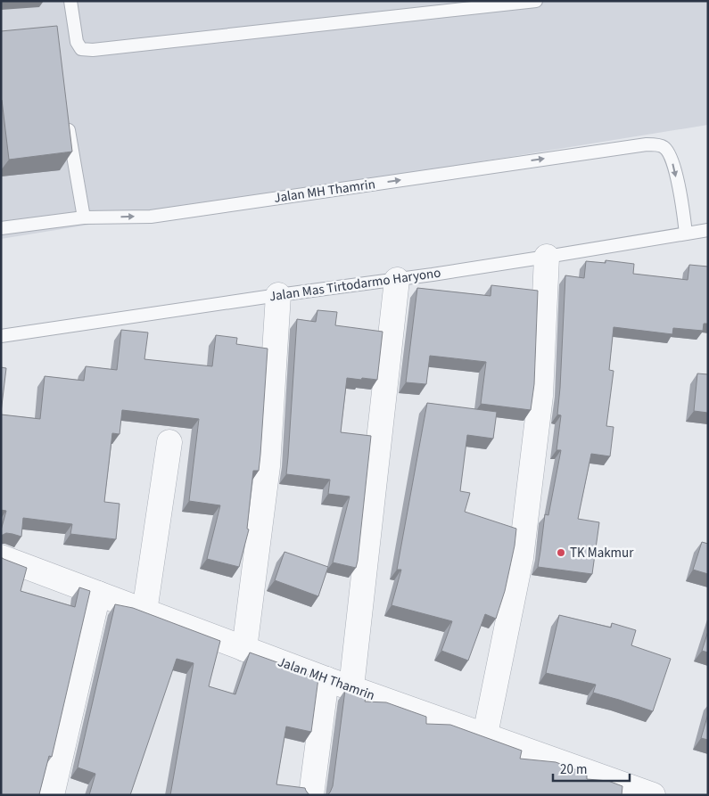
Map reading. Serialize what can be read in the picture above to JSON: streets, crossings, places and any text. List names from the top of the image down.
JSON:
{
  "streets": {
    "street": ["Jalan MH Thamrin"],
    "lane": ["Jalan Mas Tirtodarmo Haryono"]
  },
  "crossings": [
    ["Jalan MH Thamrin", "Jalan Mas Tirtodarmo Haryono"]
  ],
  "one_way": ["Jalan MH Thamrin"],
  "places": ["TK Makmur"],
  "scale_bar": "20 m"
}
